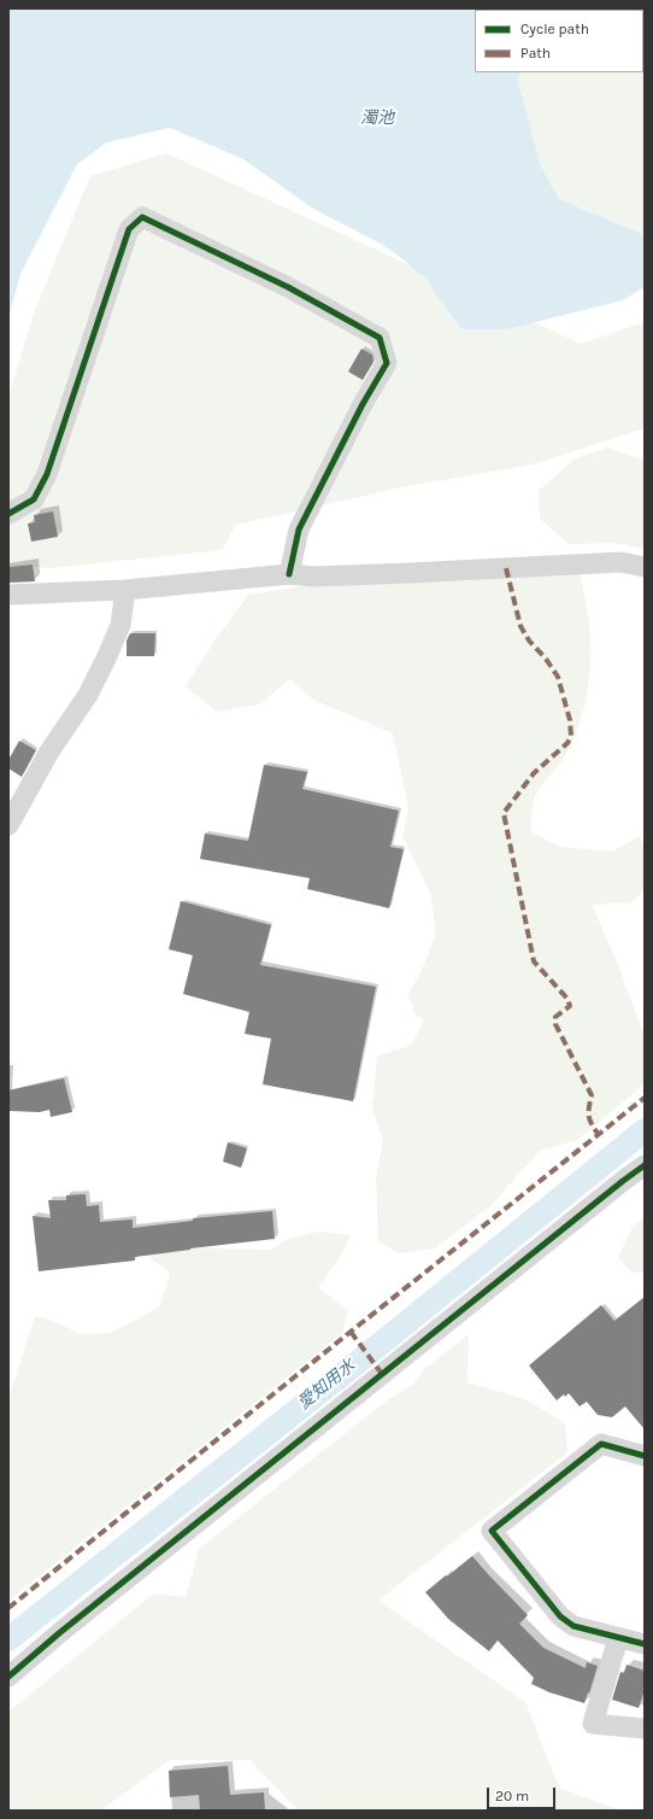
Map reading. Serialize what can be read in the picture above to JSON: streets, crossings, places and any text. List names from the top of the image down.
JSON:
{
  "water": ["濁池", "愛知用水"],
  "legend": ["Cycle path", "Path"],
  "scale_bar": "20 m"
}
